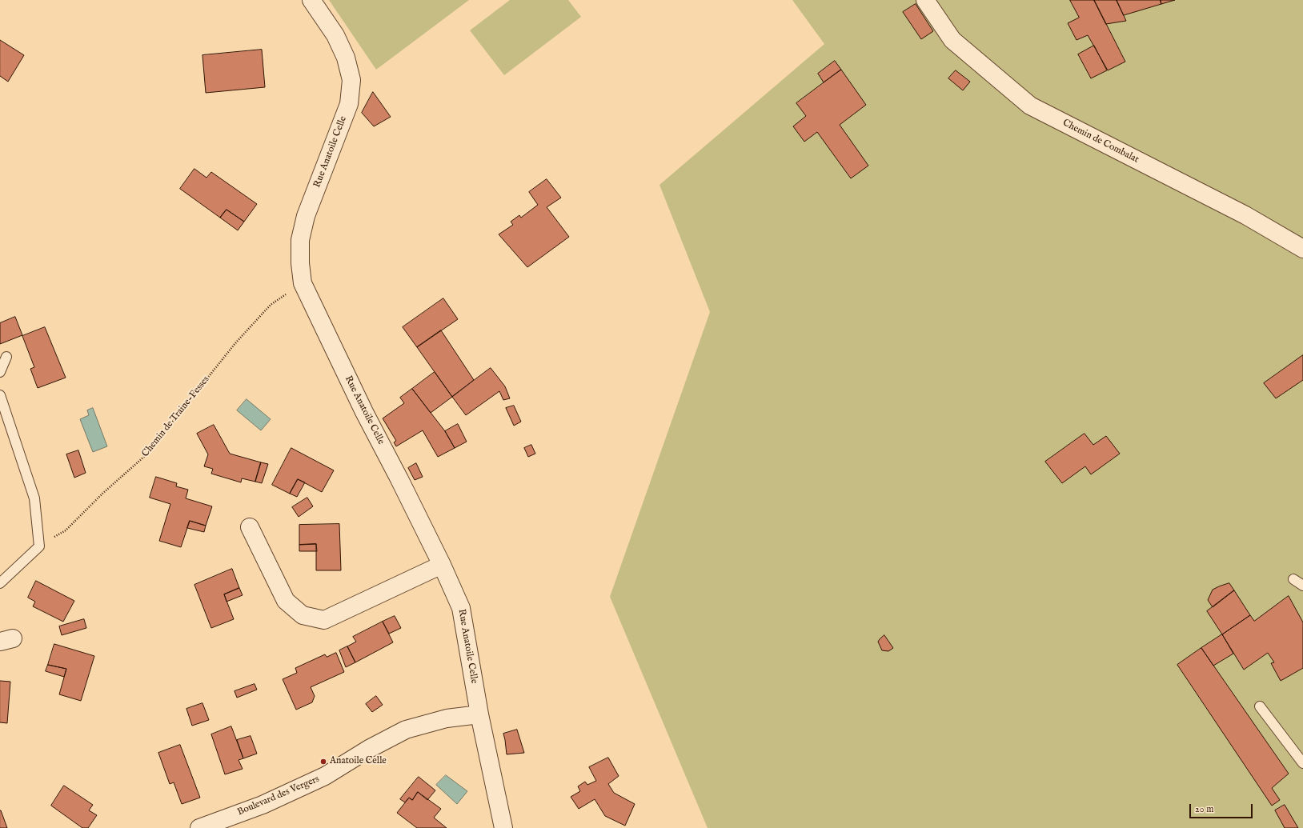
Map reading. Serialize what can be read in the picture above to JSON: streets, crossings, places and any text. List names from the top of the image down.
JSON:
{
  "streets": {
    "street": ["Chemin de Combalat", "Rue Anatoile Celle", "Boulevard des Vergers"],
    "path": ["Chemin de Traine-Fesses"]
  },
  "crossings": [
    ["Rue Anatoile Celle", "Boulevard des Vergers"]
  ],
  "places": ["Anatoile Celle"],
  "scale_bar": "20 m"
}
